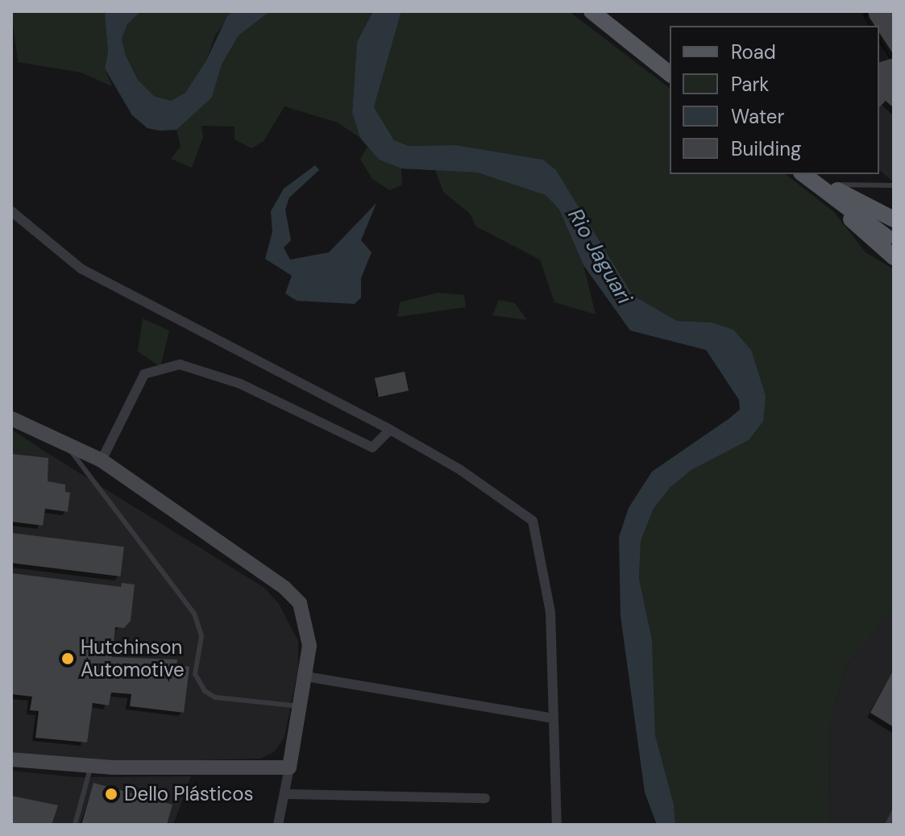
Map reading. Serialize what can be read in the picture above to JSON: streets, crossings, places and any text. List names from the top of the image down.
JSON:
{
  "water": ["Rio Jaguari"],
  "places": ["Hutchinson Automotive", "Dello Plásticos"],
  "legend": [
    "Road",
    "Park",
    "Water",
    "Building"
  ]
}
